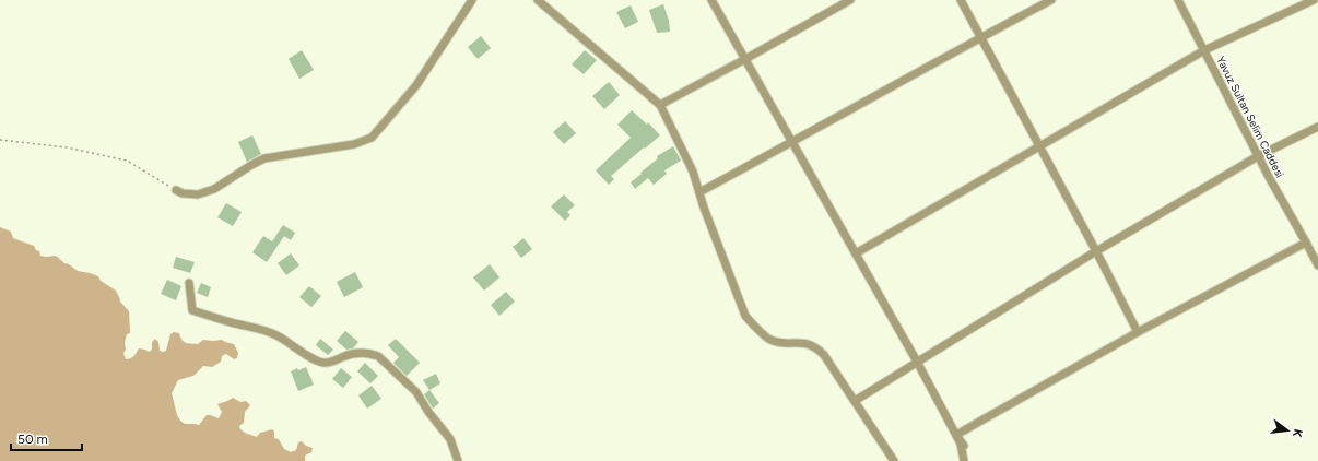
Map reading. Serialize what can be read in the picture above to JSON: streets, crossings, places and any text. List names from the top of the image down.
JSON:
{
  "streets": {
    "street": ["Yavuz Sultan Selim Caddesi"]
  },
  "scale_bar": "50 m",
  "north": "right"
}
